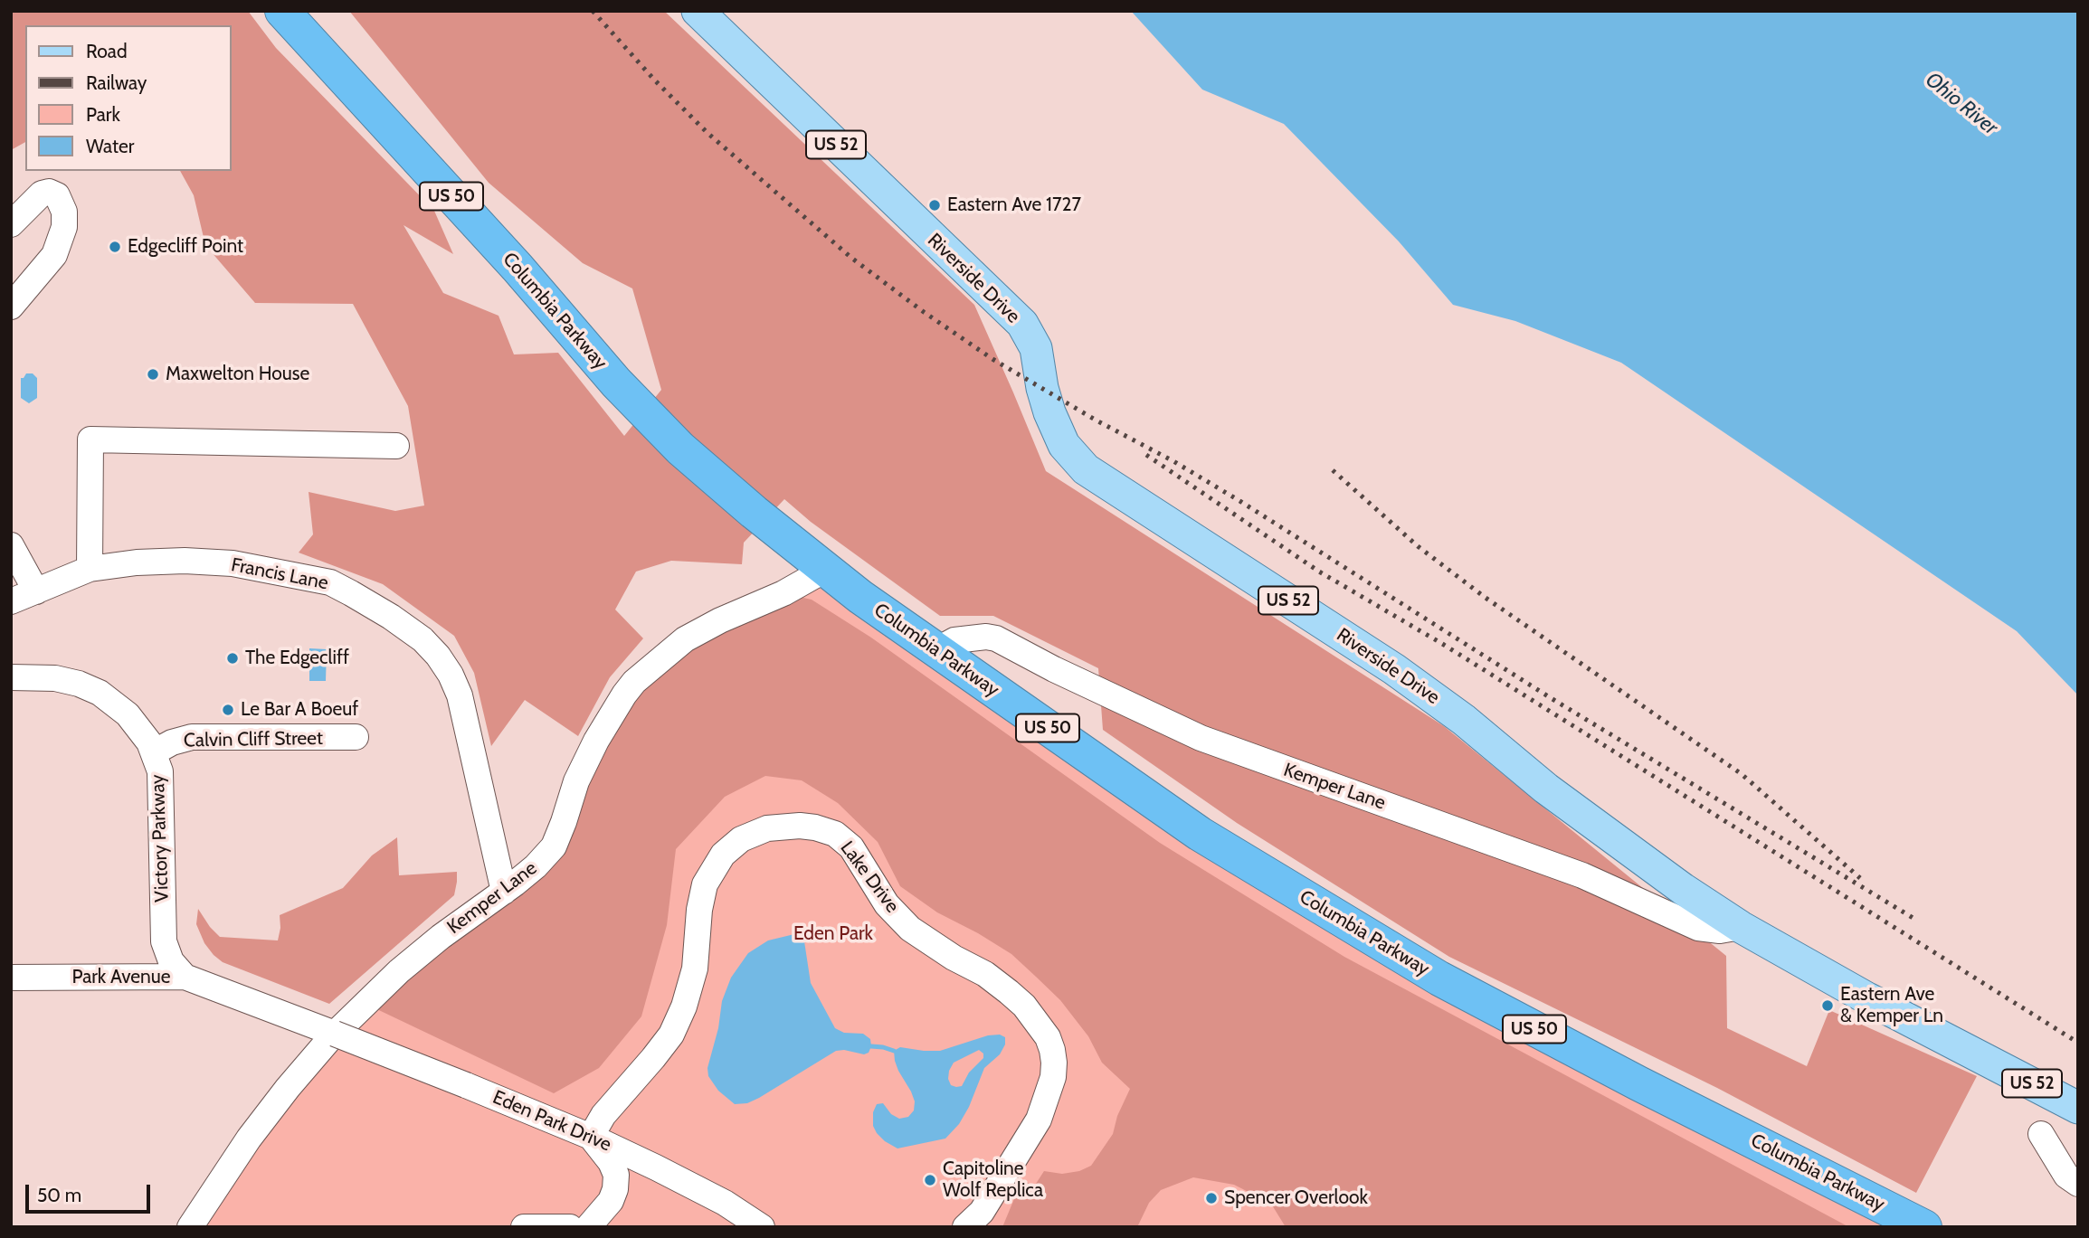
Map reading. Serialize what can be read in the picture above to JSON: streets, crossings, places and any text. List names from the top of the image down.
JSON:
{
  "streets": {
    "highway": ["US 50", "Columbia Parkway"],
    "main road": ["US 52", "Riverside Drive"],
    "street": [
      "Francis Lane",
      "Calvin Cliff Street",
      "Kemper Lane",
      "Victory Parkway",
      "Lake Drive",
      "Park Avenue",
      "Eden Park Drive"
    ]
  },
  "crossings": [
    ["Riverside Drive", "Kemper Lane"],
    ["Columbia Parkway", "Kemper Lane"],
    ["Francis Lane", "Kemper Lane"],
    ["Calvin Cliff Street", "Victory Parkway"],
    ["Victory Parkway", "Park Avenue"],
    ["Lake Drive", "Eden Park Drive"],
    ["Park Avenue", "Eden Park Drive"]
  ],
  "water": ["Ohio River"],
  "parks": ["Eden Park"],
  "places": [
    "Eastern Ave 1727",
    "Edgecliff Point",
    "Maxwelton House",
    "The Edgecliff",
    "Le Bar A Boeuf",
    "Eastern Ave & Kemper Ln",
    "Capitoline Wolf Replica",
    "Spencer Overlook"
  ],
  "legend": [
    "Road",
    "Railway",
    "Park",
    "Water"
  ],
  "scale_bar": "50 m"
}
